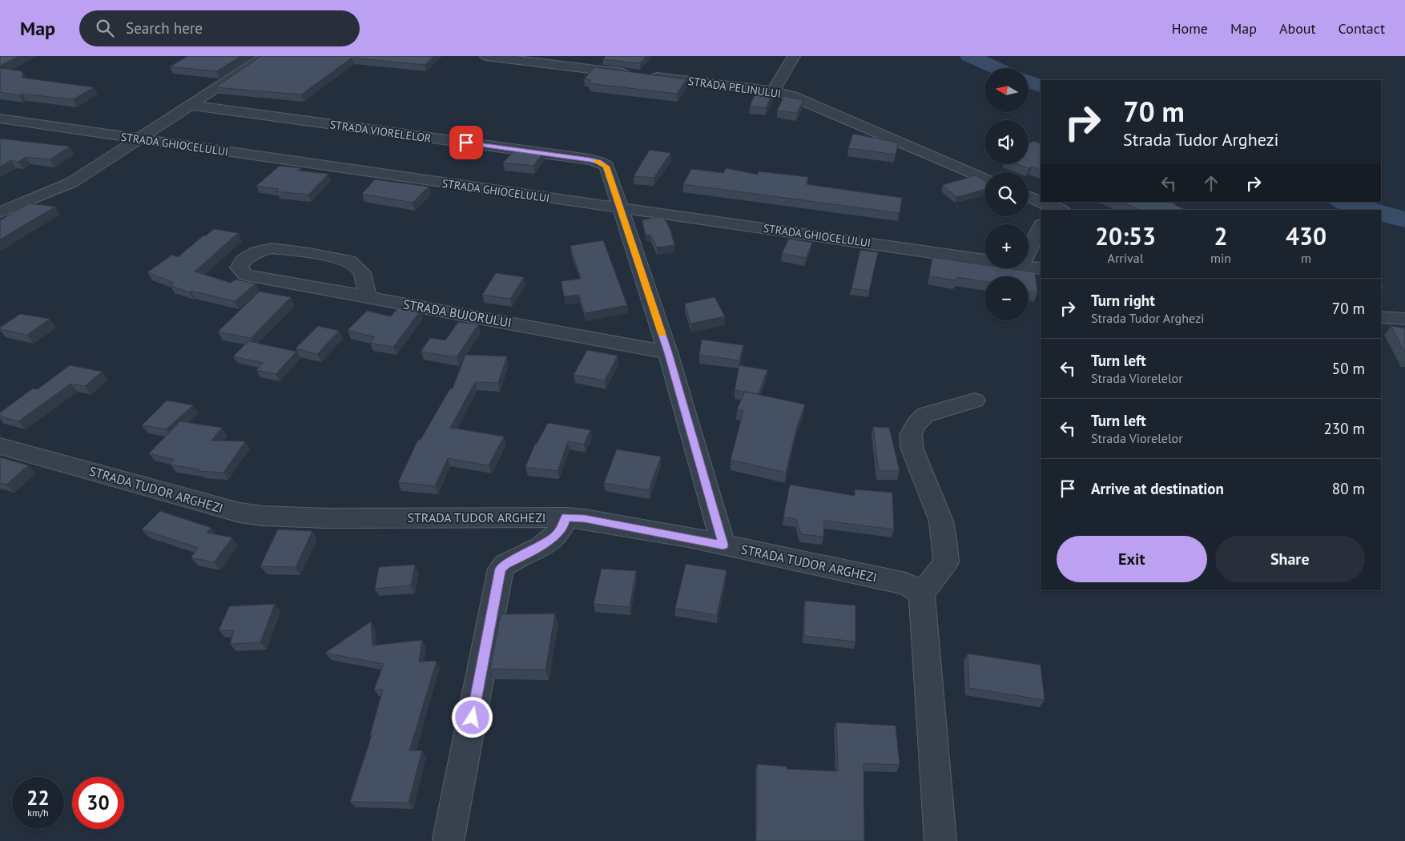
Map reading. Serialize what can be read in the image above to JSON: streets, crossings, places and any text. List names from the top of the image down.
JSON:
{
  "streets": {
    "street": [
      "STRADA PELINULUI",
      "STRADA VIORELELOR",
      "STRADA GHIOCELULUI",
      "STRADA BUJORULUI",
      "STRADA TUDOR ARGHEZI"
    ]
  },
  "crossings": [
    ["STRADA VIORELELOR", "STRADA GHIOCELULUI"],
    ["STRADA VIORELELOR", "STRADA BUJORULUI"],
    ["STRADA VIORELELOR", "STRADA TUDOR ARGHEZI"]
  ],
  "north": "left",
  "page": {
    "header": "Map",
    "search": "Search here",
    "nav": [
      "Home",
      "Map",
      "About",
      "Contact"
    ],
    "map_buttons": ["+", "−"],
    "turn": ["70 m", "Strada Tudor Arghezi"],
    "eta": [
      "20:53",
      "Arrival",
      "2",
      "min",
      "430",
      "m"
    ],
    "list": [
      {
        "name": "Turn right",
        "note": "Strada Tudor Arghezi",
        "value": "70 m"
      },
      {
        "name": "Turn left",
        "note": "Strada Viorelelor",
        "value": "50 m"
      },
      {
        "name": "Turn left",
        "note": "Strada Viorelelor",
        "value": "230 m"
      },
      {
        "name": "Arrive at destination",
        "value": "80 m"
      }
    ],
    "buttons": ["Exit", "Share"],
    "speed": "22 km/h",
    "limit": "30"
  }
}
